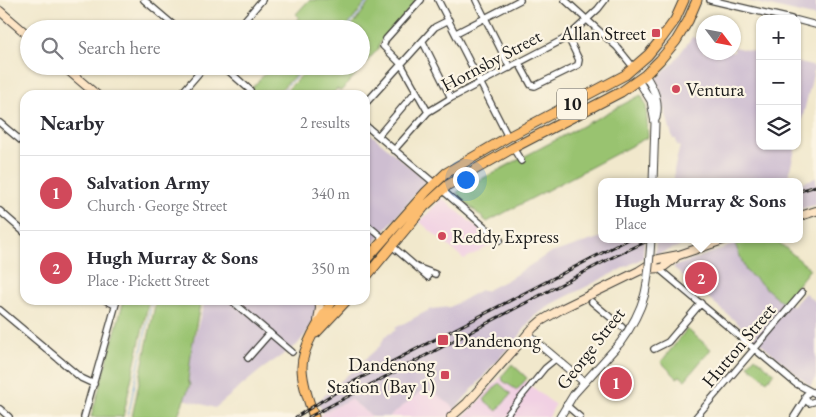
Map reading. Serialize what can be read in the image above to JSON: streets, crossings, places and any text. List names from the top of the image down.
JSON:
{
  "streets": {
    "main road": ["10"],
    "street": ["Hornsby Street", "Hutton Street", "George Street"]
  },
  "places": {
    "transit": ["Allan Street", "Dandenong", "Dandenong Station (Bay 1)"],
    "other": ["Ventura", "Reddy Express"]
  },
  "north": "bottom right",
  "page": {
    "map_buttons": ["+", "−"],
    "search": "Search here",
    "heading": ["Nearby", "2 results"],
    "list": [
      {
        "mark": "1",
        "name": "Salvation Army",
        "note": "Church · George Street",
        "value": "340 m"
      },
      {
        "mark": "2",
        "name": "Hugh Murray & Sons",
        "note": "Place · Pickett Street",
        "value": "350 m"
      }
    ],
    "popup": ["Hugh Murray & Sons", "Place"],
    "pins": ["2", "1"]
  }
}
